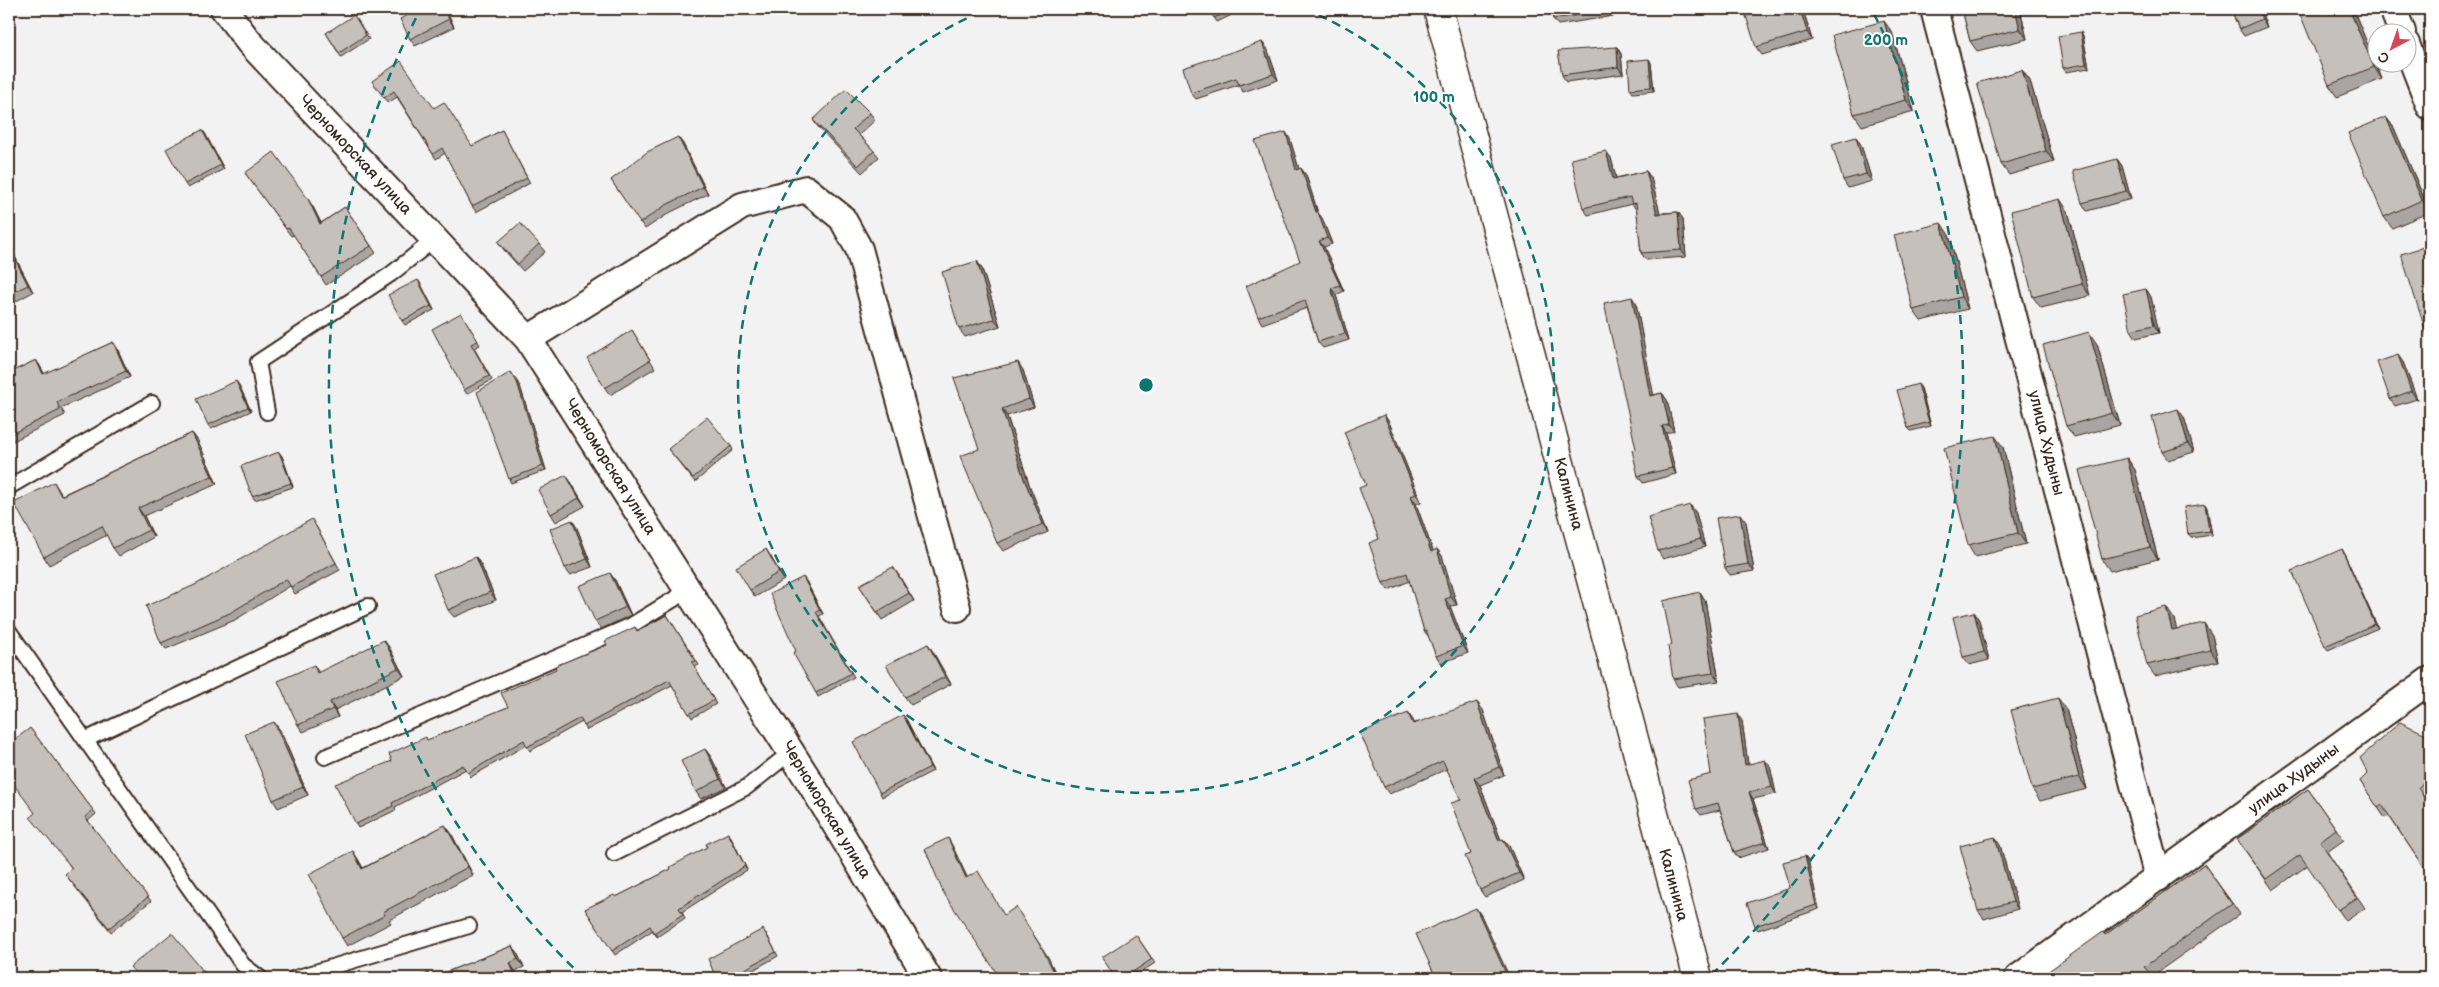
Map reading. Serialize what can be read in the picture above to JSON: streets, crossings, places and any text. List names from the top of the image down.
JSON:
{
  "streets": {
    "street": ["Черноморская улица", "улица Худыны", "Калинина"]
  },
  "north": "bottom left",
  "rings": ["200 m", "100 m"]
}
